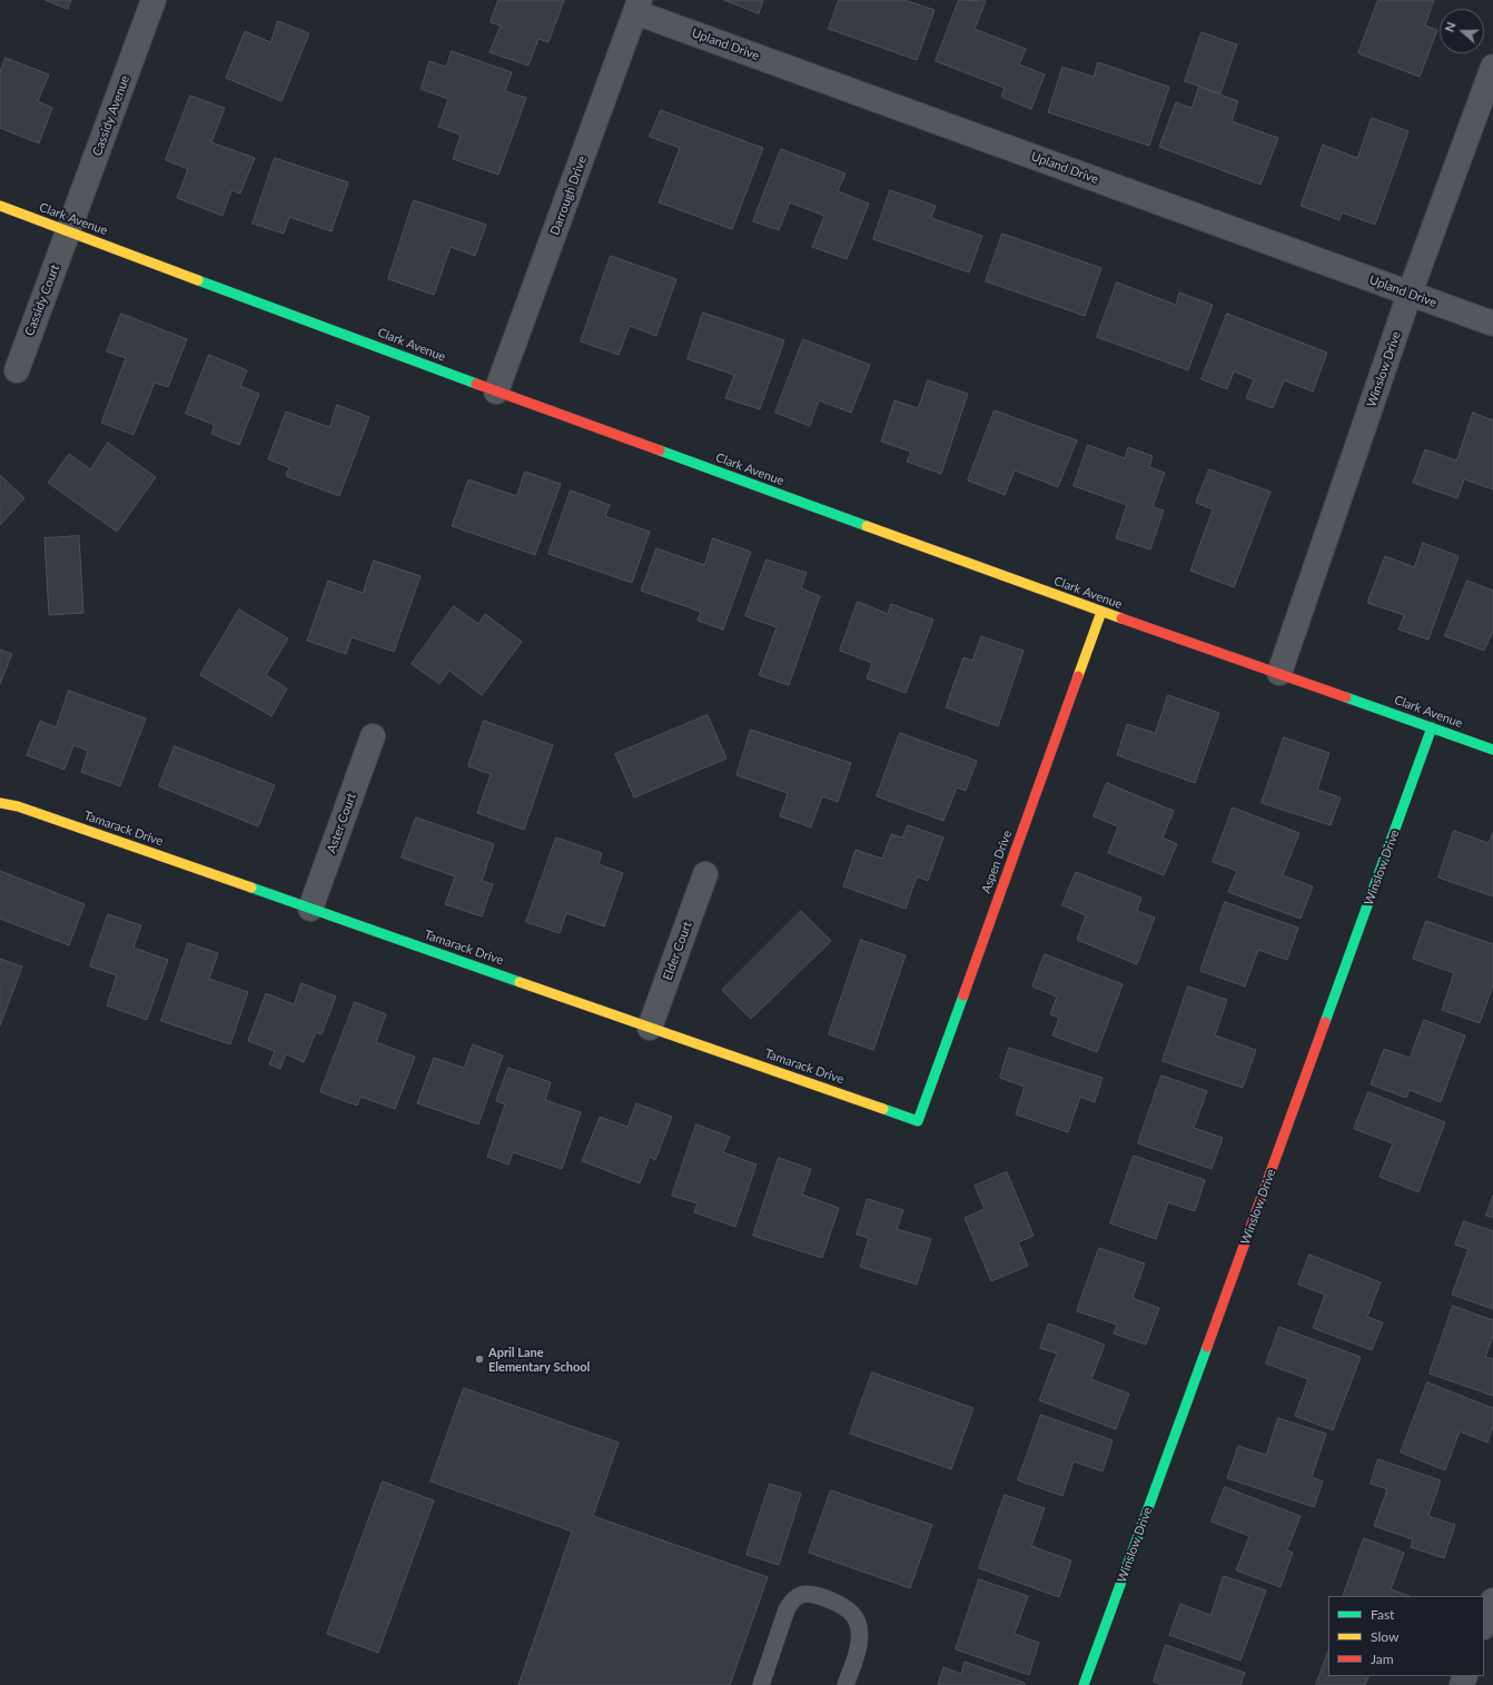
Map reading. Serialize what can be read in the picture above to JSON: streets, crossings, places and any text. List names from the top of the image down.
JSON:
{
  "streets": {
    "street": [
      "Upland Drive",
      "Cassidy Avenue",
      "Darrough Drive",
      "Clark Avenue",
      "Cassidy Court",
      "Winslow Drive",
      "Aster Court",
      "Tamarack Drive",
      "Aspen Drive",
      "Elder Court"
    ]
  },
  "crossings": [
    ["Upland Drive", "Darrough Drive"],
    ["Upland Drive", "Winslow Drive"],
    ["Cassidy Avenue", "Clark Avenue"],
    ["Cassidy Avenue", "Cassidy Court"],
    ["Darrough Drive", "Clark Avenue"],
    ["Clark Avenue", "Cassidy Court"],
    ["Clark Avenue", "Winslow Drive"],
    ["Clark Avenue", "Aspen Drive"],
    ["Aster Court", "Tamarack Drive"],
    ["Tamarack Drive", "Aspen Drive"],
    ["Tamarack Drive", "Elder Court"]
  ],
  "places": ["April Lane Elementary School"],
  "legend": ["Fast", "Slow", "Jam"],
  "north": "left"
}
